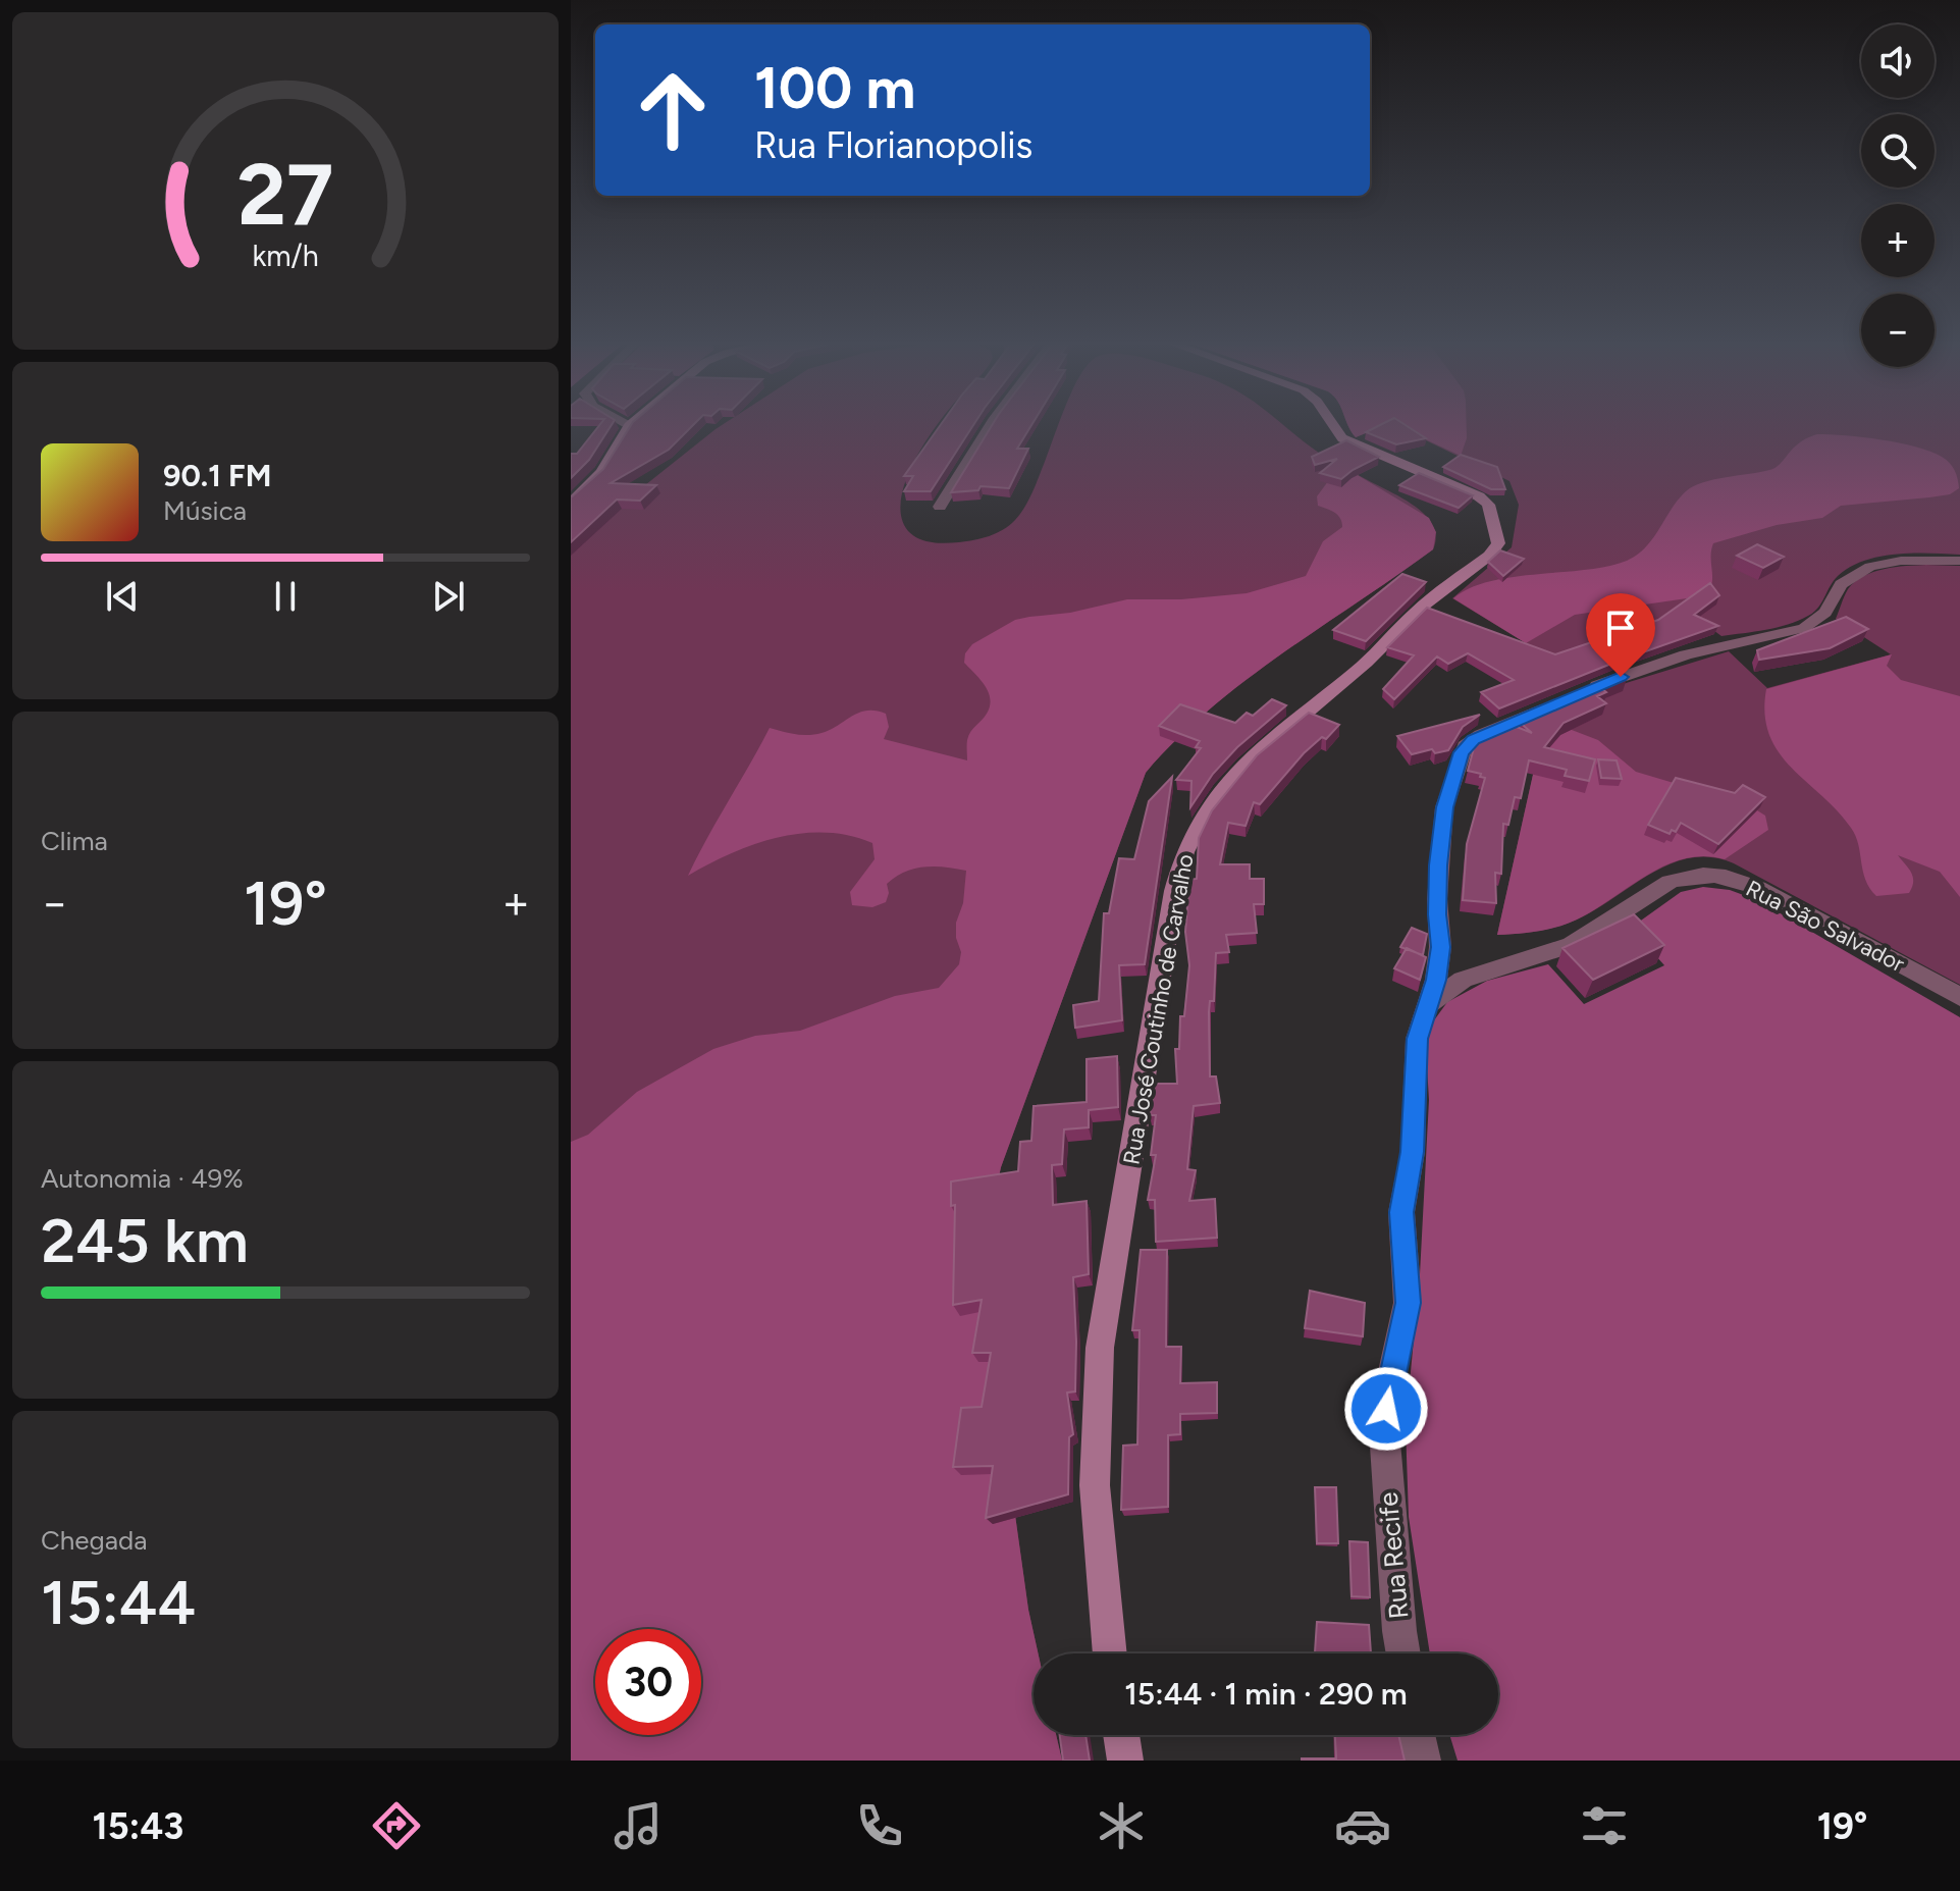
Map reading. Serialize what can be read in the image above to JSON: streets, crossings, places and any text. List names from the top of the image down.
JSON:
{
  "streets": {
    "street": ["Rua São Salvador", "Rua José Coutinho de Carvalho", "Rua Recife"]
  },
  "crossings": [
    ["Rua São Salvador", "Rua Recife"]
  ],
  "page": {
    "map_buttons": ["+", "−"],
    "turn": ["100 m", "Rua Florianopolis"],
    "song": ["90.1 FM", "Música"],
    "tile": [
      "Clima",
      ["Autonomia · 49%", "245 km"],
      ["Chegada", "15:44"]
    ],
    "heat": ["−", "19°", "+"],
    "limit": "30",
    "trip": "15:44 · 1 min · 290 m",
    "tabs": ["15:43", "19°"],
    "gauge": ["27", "km/h"]
  }
}
